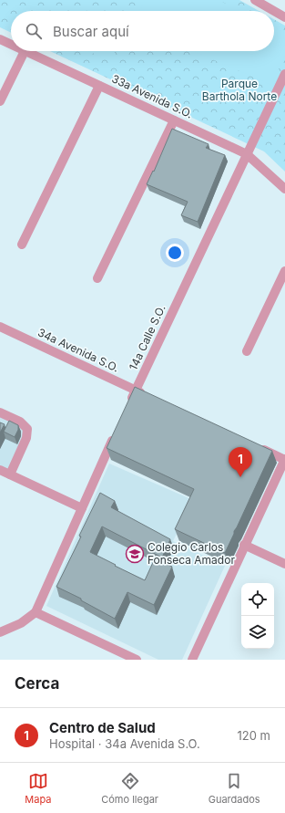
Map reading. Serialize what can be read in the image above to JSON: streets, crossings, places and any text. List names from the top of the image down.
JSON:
{
  "streets": {
    "street": ["33a Avenida S.O.", "14a Calle S.O.", "34a Avenida S.O."]
  },
  "crossings": [
    ["33a Avenida S.O.", "14a Calle S.O."],
    ["14a Calle S.O.", "34a Avenida S.O."]
  ],
  "parks": ["Parque Barthola Norte"],
  "places": {
    "school or university": ["Colegio Carlos Fonseca Amador"]
  },
  "page": {
    "search": "Buscar aquí",
    "pins": "1",
    "heading": "Cerca",
    "list": [
      {
        "mark": "1",
        "name": "Centro de Salud",
        "note": "Hospital · 34a Avenida S.O.",
        "value": "120 m"
      }
    ],
    "nav": ["Mapa", "Cómo llegar", "Guardados"]
  }
}
